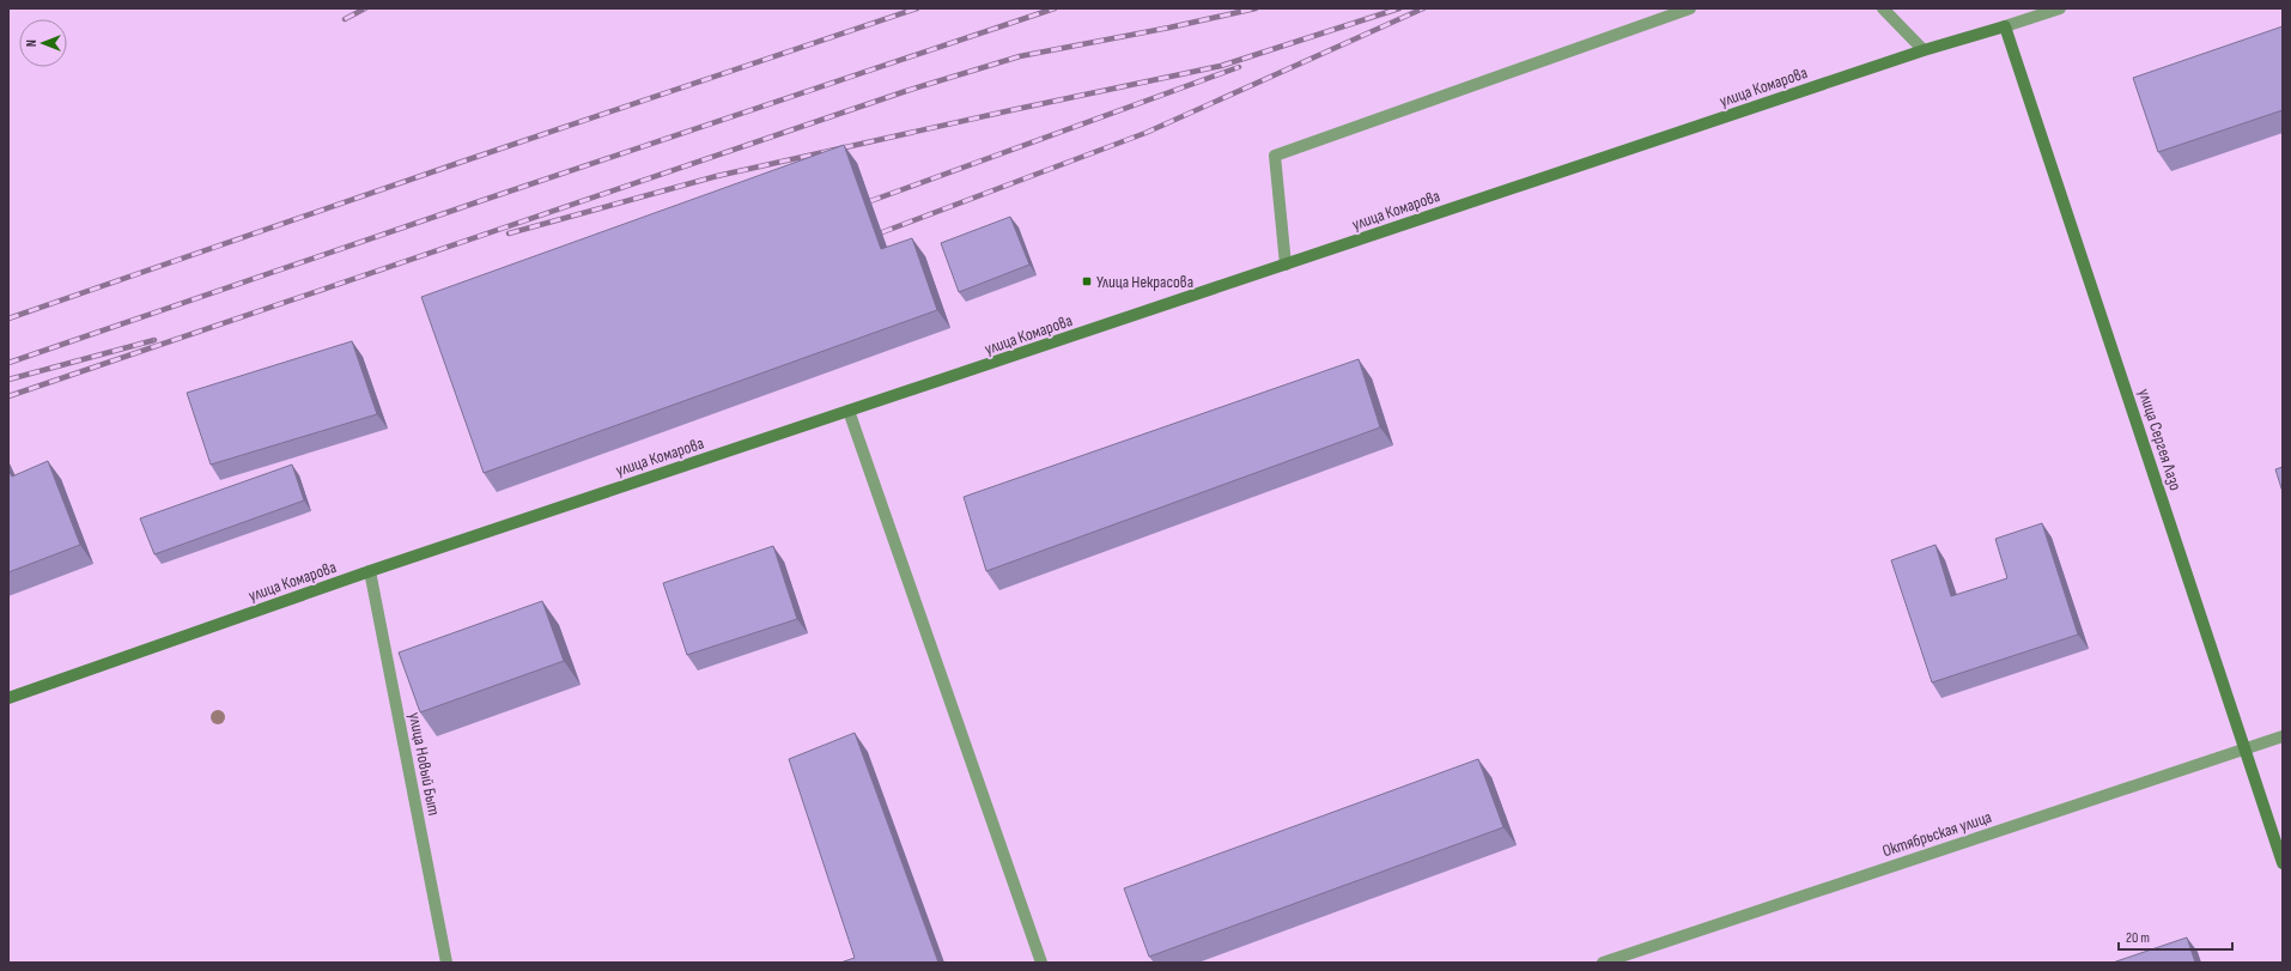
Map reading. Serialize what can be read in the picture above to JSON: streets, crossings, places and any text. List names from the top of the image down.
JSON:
{
  "streets": {
    "main road": ["улица Комарова", "улица Сергея Лазо"],
    "street": ["улица Новый Быт", "Октябрьская улица"]
  },
  "crossings": [
    ["улица Комарова", "улица Сергея Лазо"],
    ["улица Комарова", "улица Новый Быт"],
    ["улица Сергея Лазо", "Октябрьская улица"]
  ],
  "places": {
    "transit": ["Улица Некрасова"]
  },
  "scale_bar": "20 m",
  "north": "left"
}
